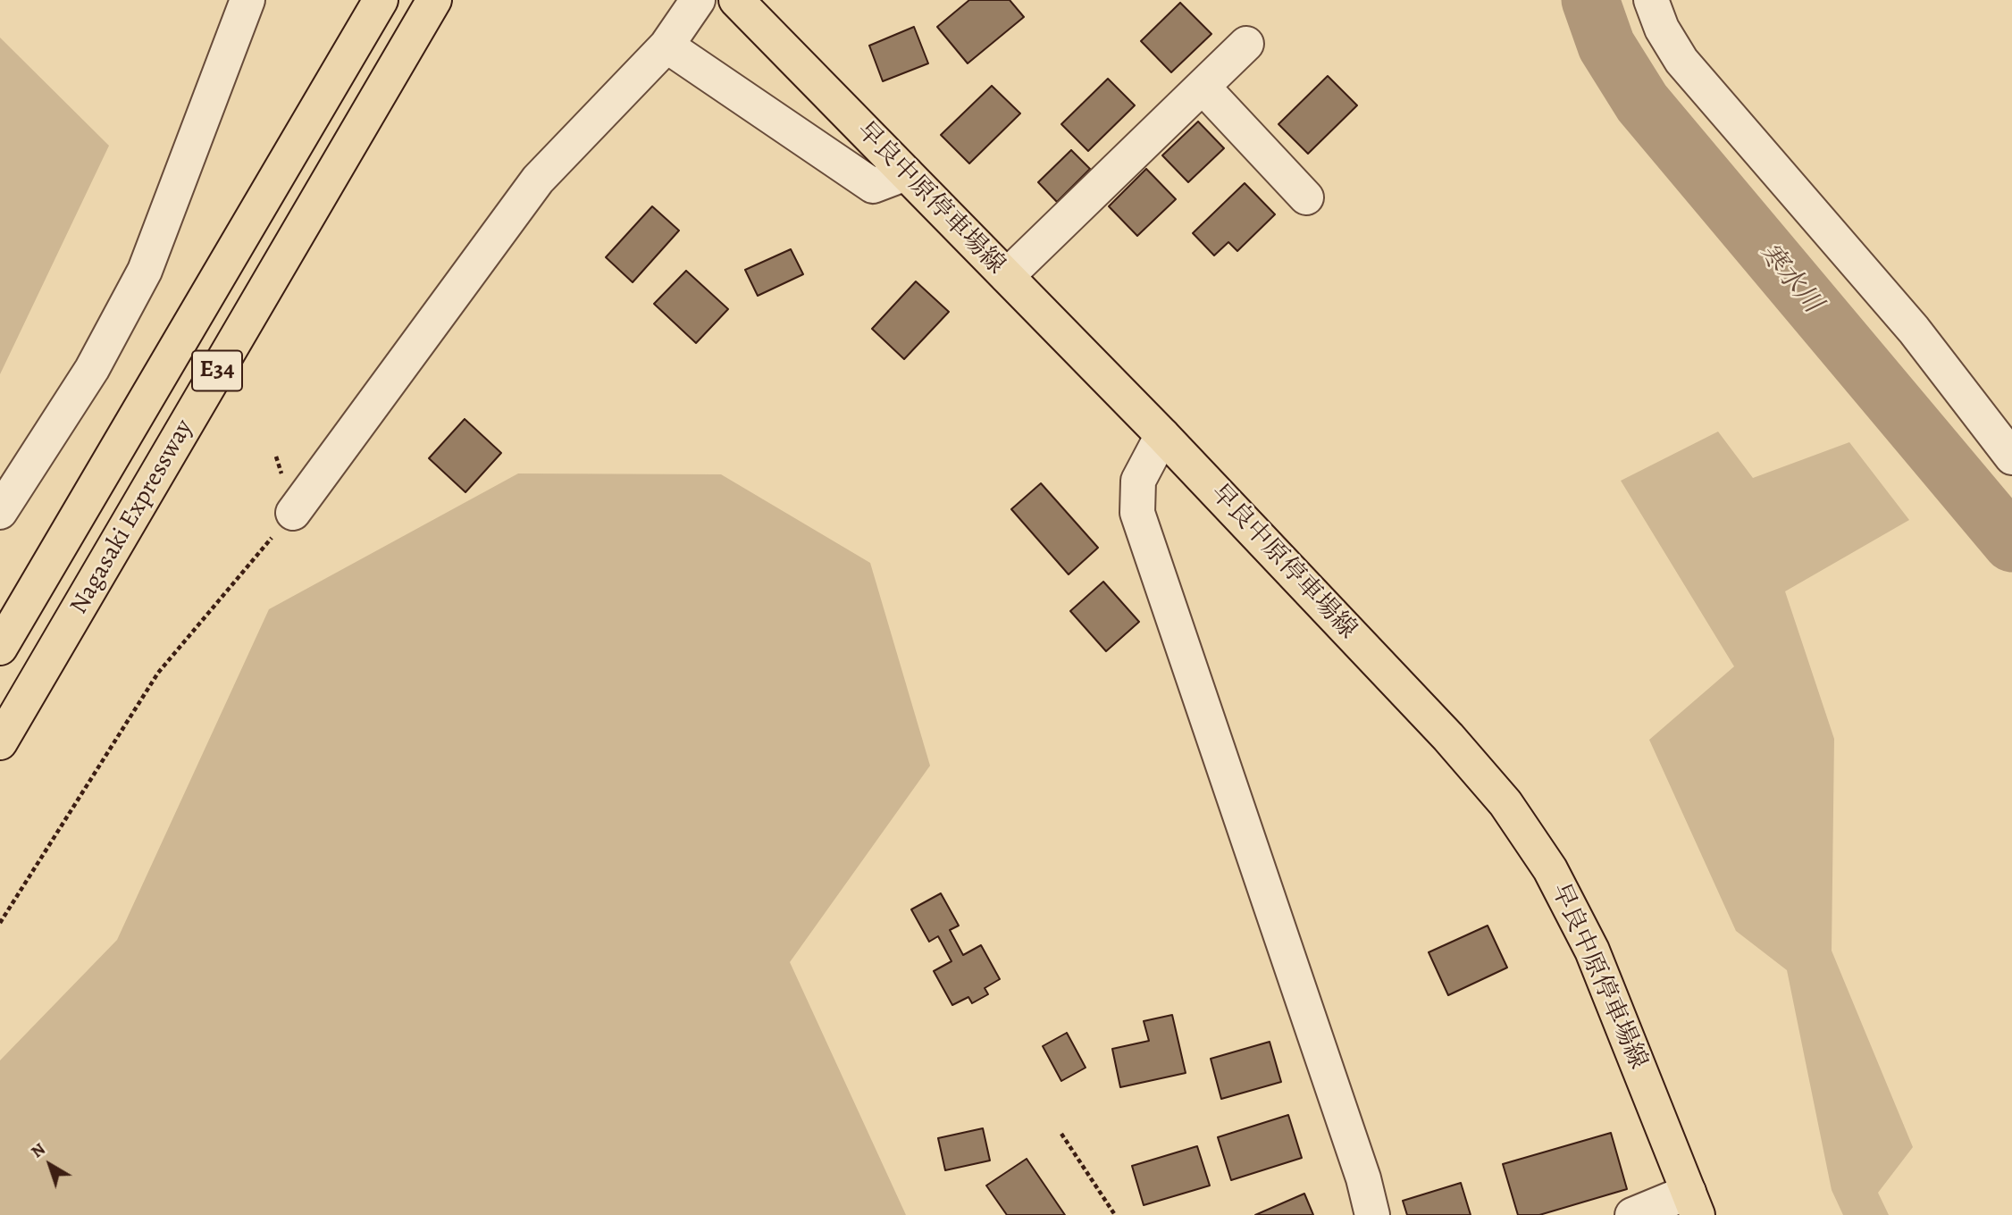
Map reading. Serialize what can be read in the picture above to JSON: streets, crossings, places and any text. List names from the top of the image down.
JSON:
{
  "streets": {
    "main road": ["早良中原停車場線", "E34", "Nagasaki Expressway"]
  },
  "water": ["寒水川"],
  "north": "top left"
}
